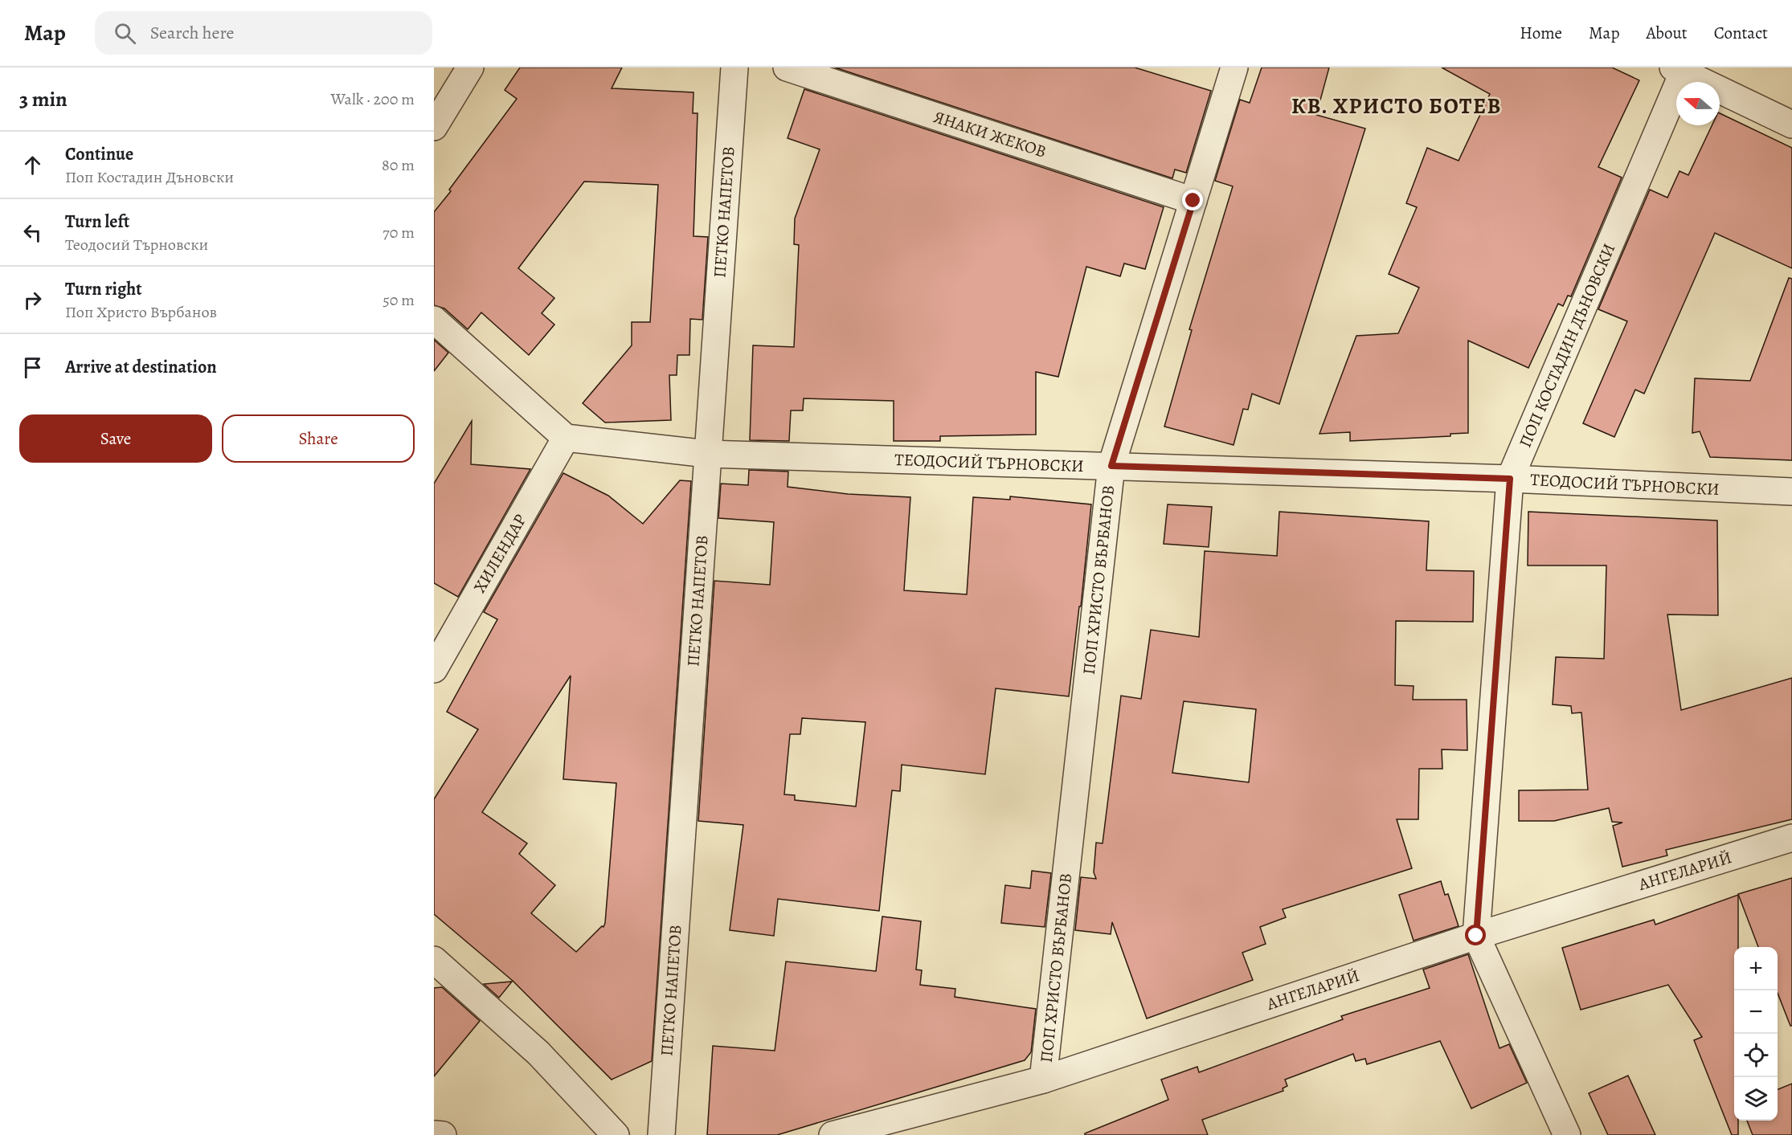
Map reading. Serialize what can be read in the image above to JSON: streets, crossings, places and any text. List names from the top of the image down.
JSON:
{
  "streets": {
    "street": [
      "ЯНАКИ ЖЕКОВ",
      "ПЕТКО НАПЕТОВ",
      "ПОП КОСТАДИН ДЪНОВСКИ",
      "ТЕОДОСИЙ ТЪРНОВСКИ",
      "ХИЛЕНДАР",
      "ПОП ХРИСТО ВЪРБАНОВ",
      "АНГЕЛАРИЙ"
    ]
  },
  "crossings": [
    ["ЯНАКИ ЖЕКОВ", "ПОП ХРИСТО ВЪРБАНОВ"],
    ["ПЕТКО НАПЕТОВ", "ТЕОДОСИЙ ТЪРНОВСКИ"],
    ["ПОП КОСТАДИН ДЪНОВСКИ", "ТЕОДОСИЙ ТЪРНОВСКИ"],
    ["ПОП КОСТАДИН ДЪНОВСКИ", "АНГЕЛАРИЙ"],
    ["ТЕОДОСИЙ ТЪРНОВСКИ", "ХИЛЕНДАР"],
    ["ТЕОДОСИЙ ТЪРНОВСКИ", "ПОП ХРИСТО ВЪРБАНОВ"],
    ["ПОП ХРИСТО ВЪРБАНОВ", "АНГЕЛАРИЙ"]
  ],
  "districts": ["КВ. ХРИСТО БОТЕВ"],
  "north": "left",
  "page": {
    "header": "Map",
    "search": "Search here",
    "nav": [
      "Home",
      "Map",
      "About",
      "Contact"
    ],
    "heading": ["3 min", "Walk · 200 m"],
    "list": [
      ["Continue", "Поп Костадин Дъновски", "80 m"],
      ["Turn left", "Теодосий Търновски", "70 m"],
      ["Turn right", "Поп Христо Върбанов", "50 m"],
      "Arrive at destination"
    ],
    "buttons": ["Save", "Share"],
    "map_buttons": ["+", "−"]
  }
}
